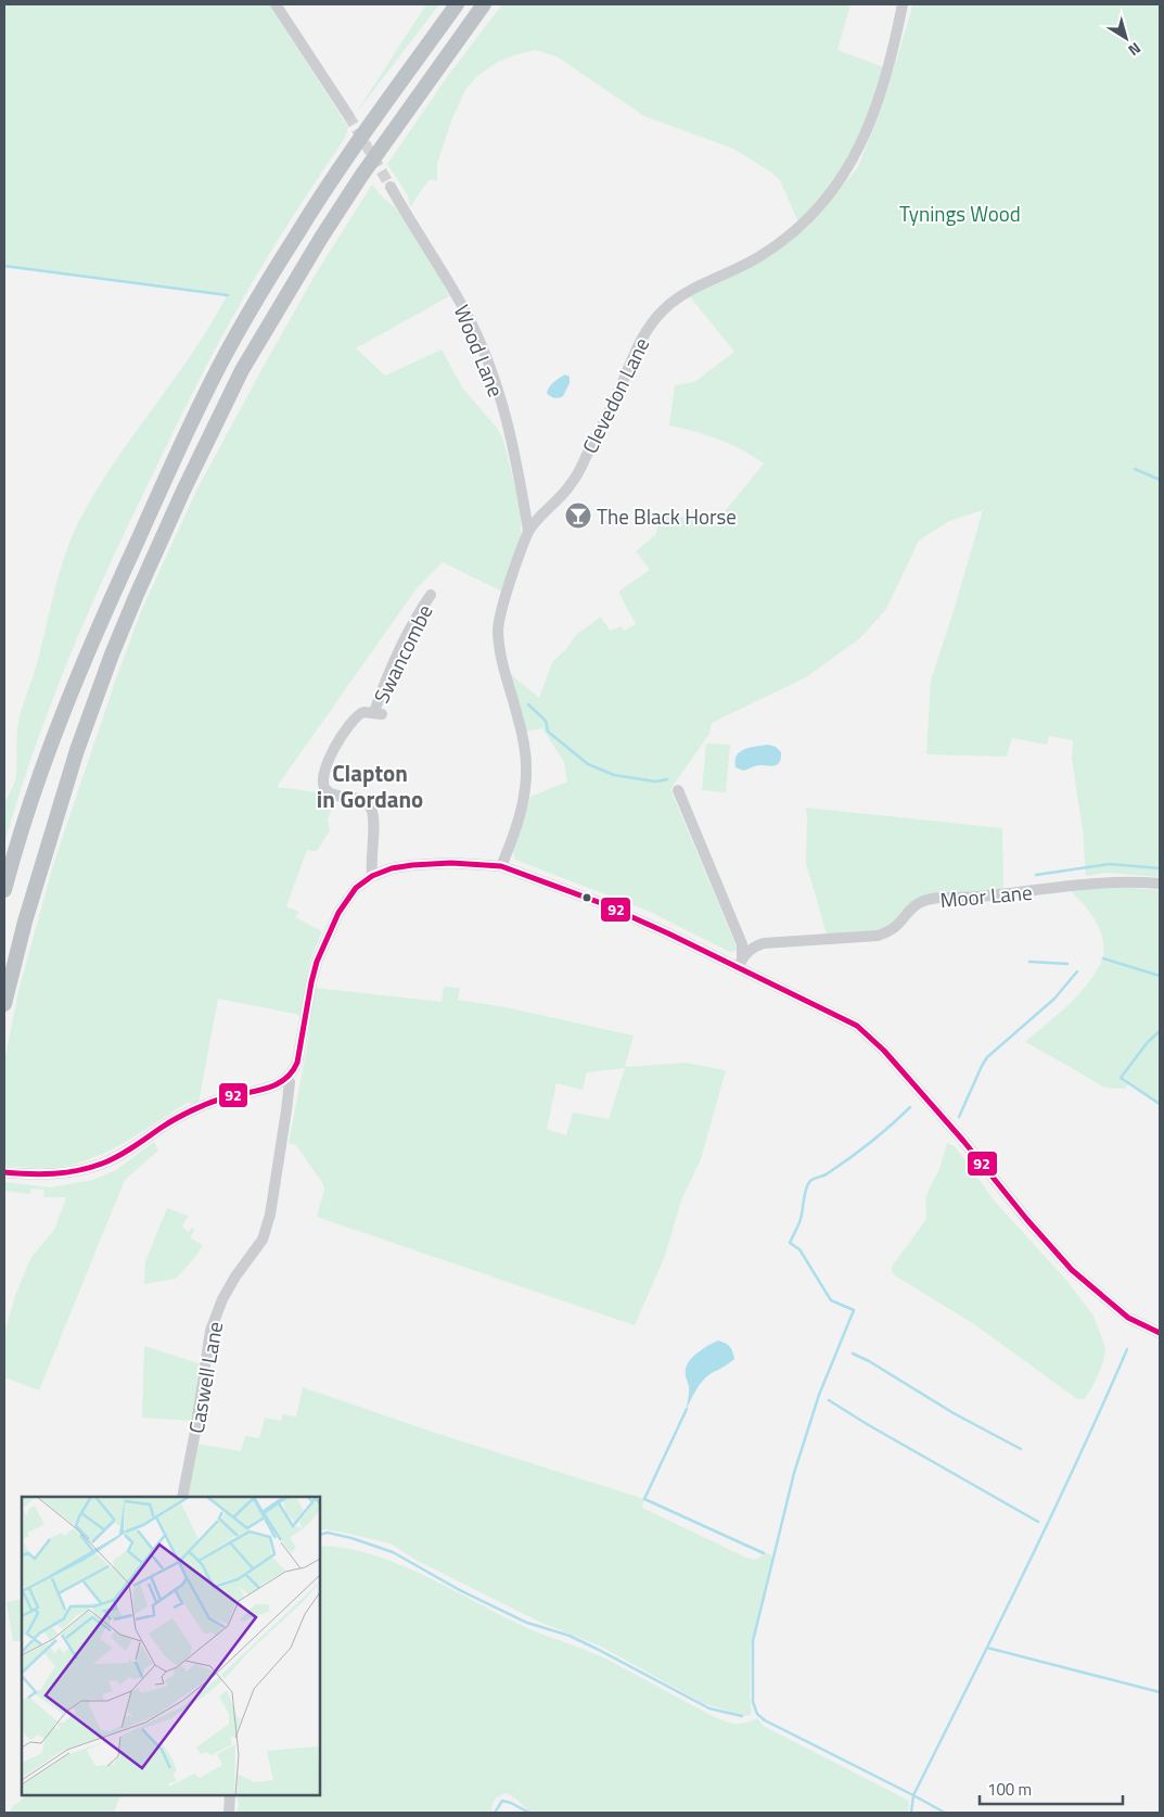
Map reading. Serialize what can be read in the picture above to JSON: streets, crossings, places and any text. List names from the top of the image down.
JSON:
{
  "streets": {
    "street": [
      "Wood Lane",
      "Clevedon Lane",
      "Swancombe",
      "Moor Lane",
      "Caswell Lane"
    ]
  },
  "crossings": [
    ["Wood Lane", "Clevedon Lane"]
  ],
  "districts": ["Clapton in Gordano"],
  "parks": ["Tynings Wood"],
  "places": {
    "bar": ["The Black Horse"]
  },
  "lines": ["transit line 92"],
  "scale_bar": "100 m",
  "north": "bottom right"
}
